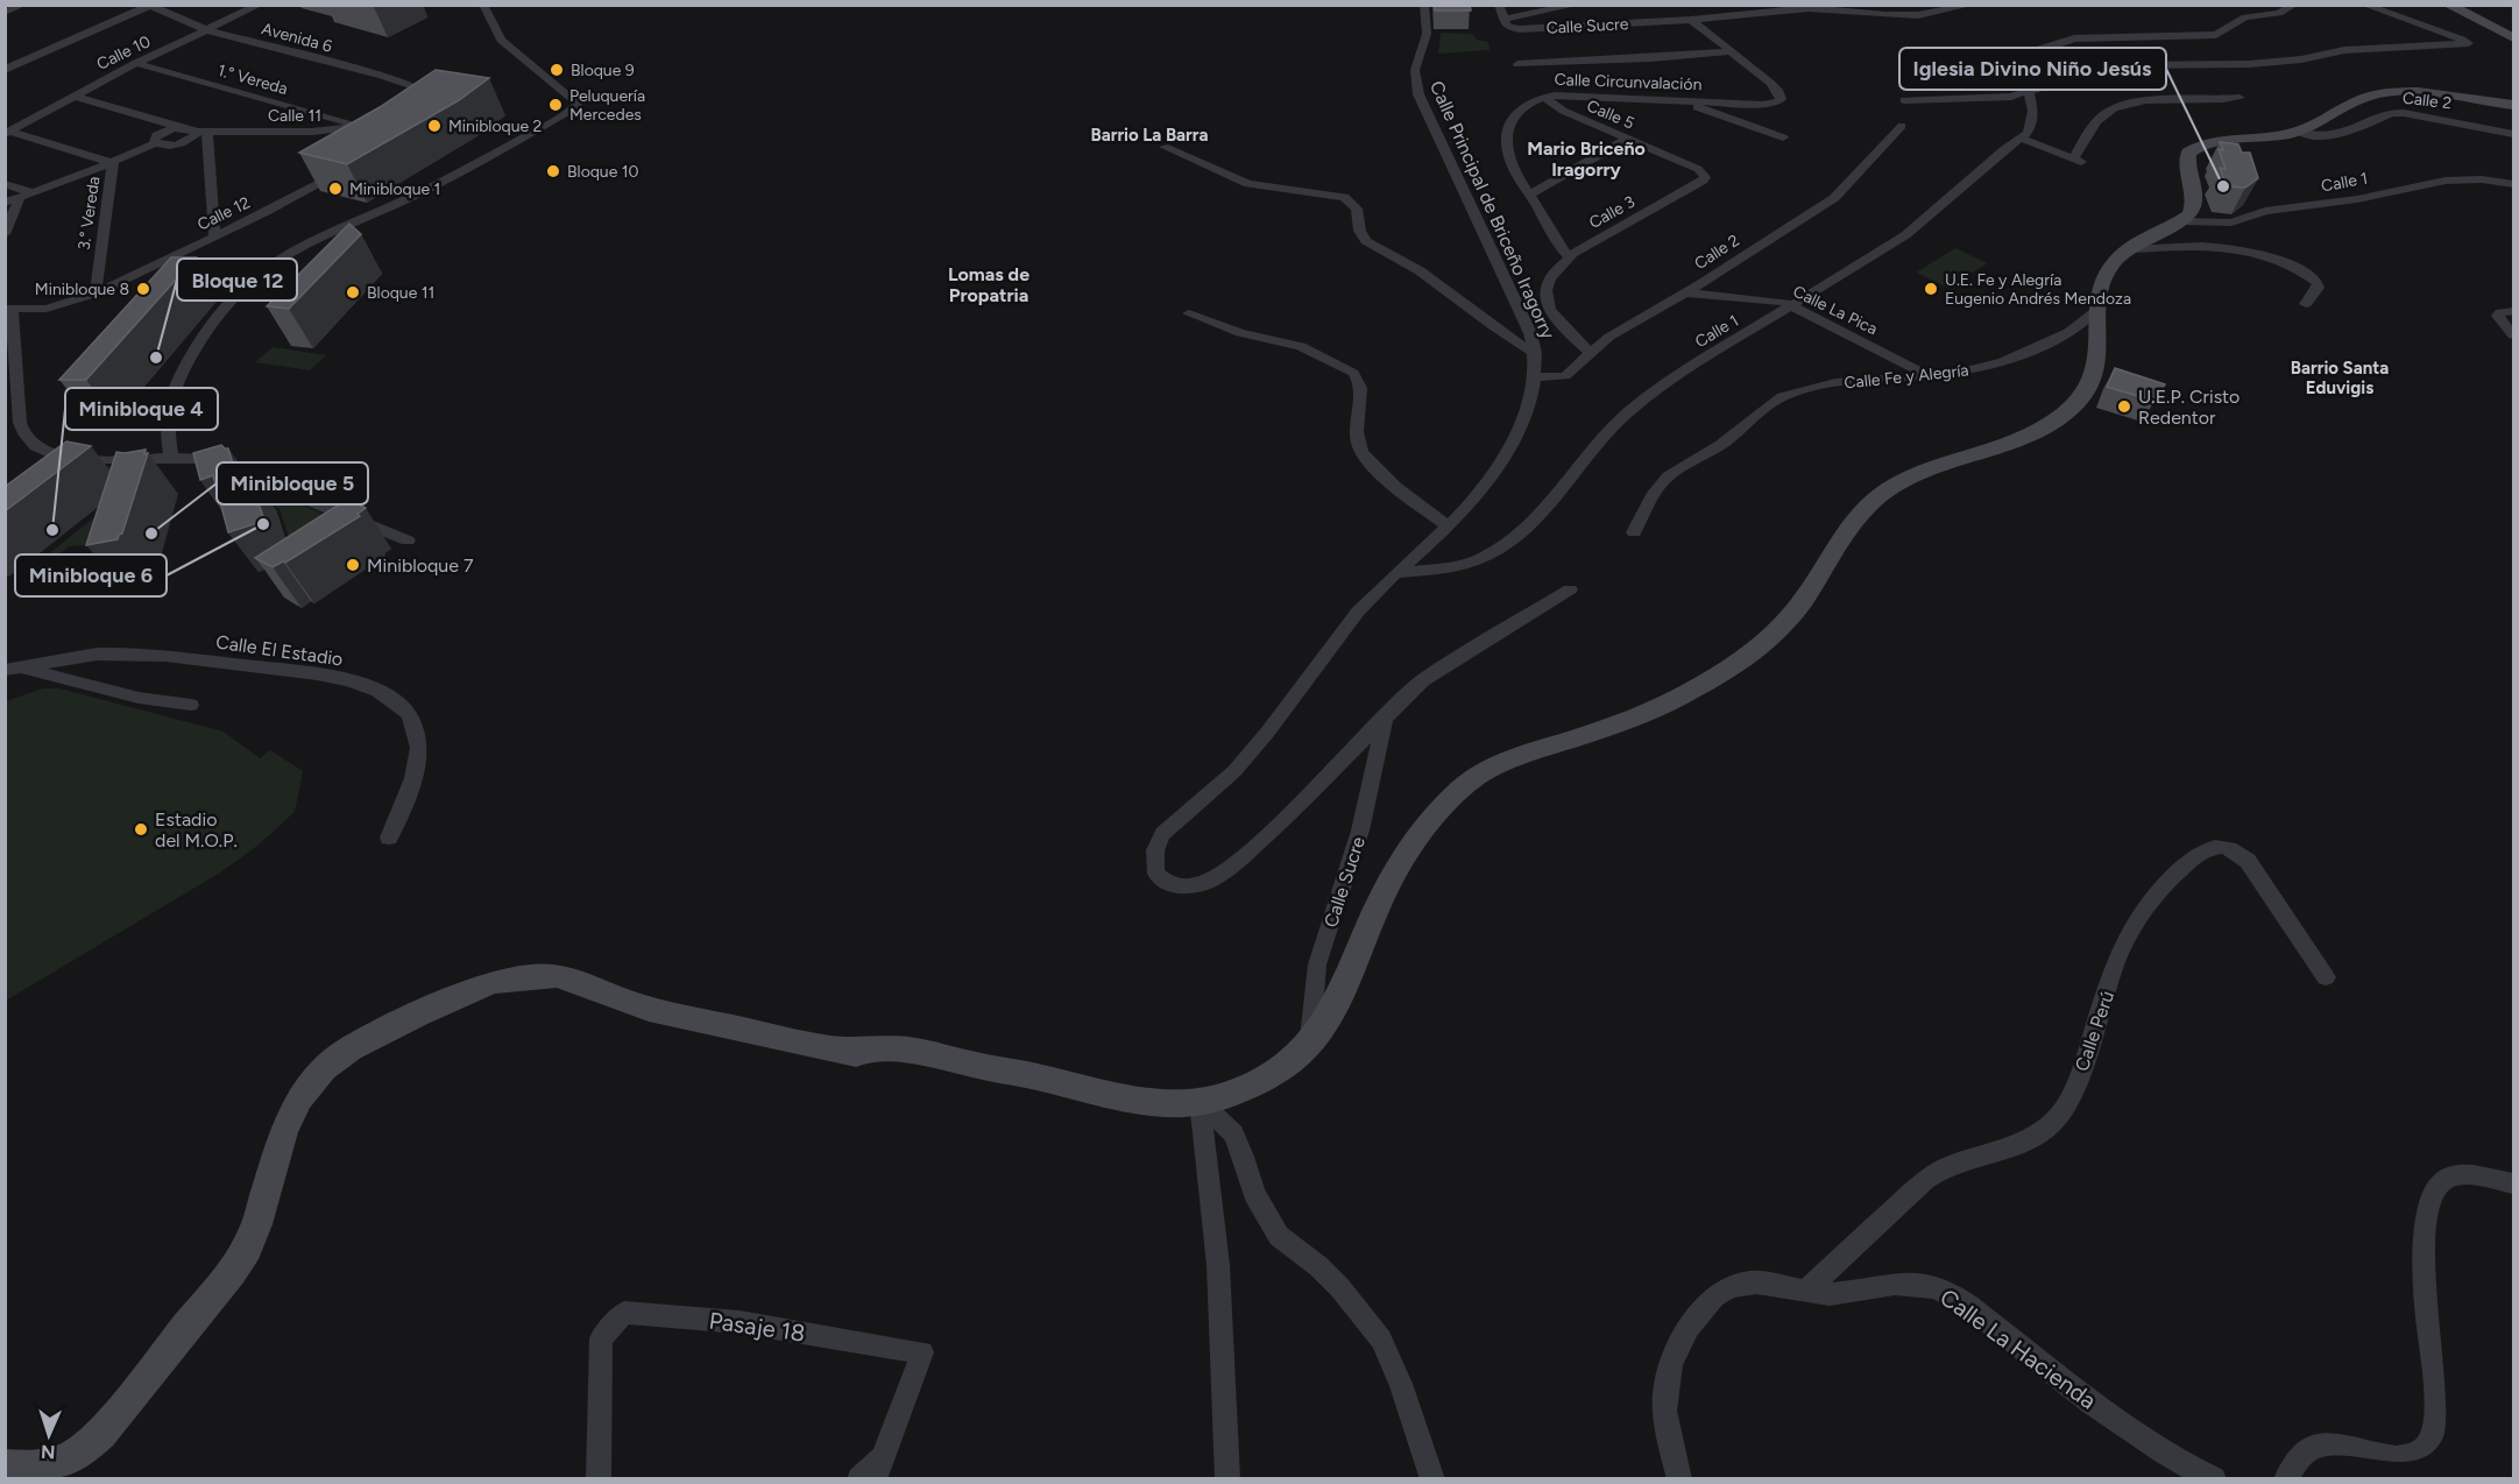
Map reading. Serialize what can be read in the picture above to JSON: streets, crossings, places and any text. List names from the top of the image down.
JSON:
{
  "streets": {
    "street": [
      "Calle Sucre",
      "Avenida 6",
      "Calle 10",
      "1.° Vereda",
      "Calle Circunvalación",
      "Calle 2",
      "Calle 5",
      "Calle 11",
      "Calle 1",
      "Calle Principal de Briceño Iragorry",
      "Calle 3",
      "3.° Vereda",
      "Calle 12",
      "Calle La Pica",
      "Calle Fe y Alegría",
      "Calle El Estadio",
      "Calle Perú",
      "Pasaje 18",
      "Calle La Hacienda"
    ]
  },
  "crossings": [
    ["Calle Sucre", "Calle Circunvalación"],
    ["Calle Sucre", "Calle Principal de Briceño Iragorry"],
    ["Avenida 6", "Calle 10"],
    ["Calle 10", "1.° Vereda"],
    ["Calle 10", "3.° Vereda"],
    ["1.° Vereda", "Calle 11"],
    ["Calle Circunvalación", "Calle 5"],
    ["Calle Circunvalación", "Calle 3"],
    ["Calle 2", "Calle Principal de Briceño Iragorry"],
    ["Calle 2", "Calle La Pica"],
    ["Calle 5", "Calle 3"],
    ["Calle 11", "3.° Vereda"],
    ["Calle 1", "Calle Principal de Briceño Iragorry"],
    ["Calle 1", "Calle La Pica"],
    ["3.° Vereda", "Calle 12"],
    ["Calle La Pica", "Calle Fe y Alegría"],
    ["Calle Perú", "Calle La Hacienda"]
  ],
  "districts": [
    "Barrio La Barra",
    "Mario Briceño Iragorry",
    "Lomas de Propatria",
    "Barrio Santa Eduvigis"
  ],
  "places": [
    "Bloque 9",
    "Peluquería Mercedes",
    "Minibloque 2",
    "Bloque 10",
    "Iglesia Divino Niño Jesús",
    "Minibloque 1",
    "Minibloque 8",
    "U.E. Fe y Alegría Eugenio Andrés Mendoza",
    "Bloque 11",
    "Bloque 12",
    "U.E.P. Cristo Redentor",
    "Minibloque 6",
    "Minibloque 4",
    "Minibloque 5",
    "Minibloque 7",
    "Estadio del M.O.P."
  ],
  "north": "bottom"
}
